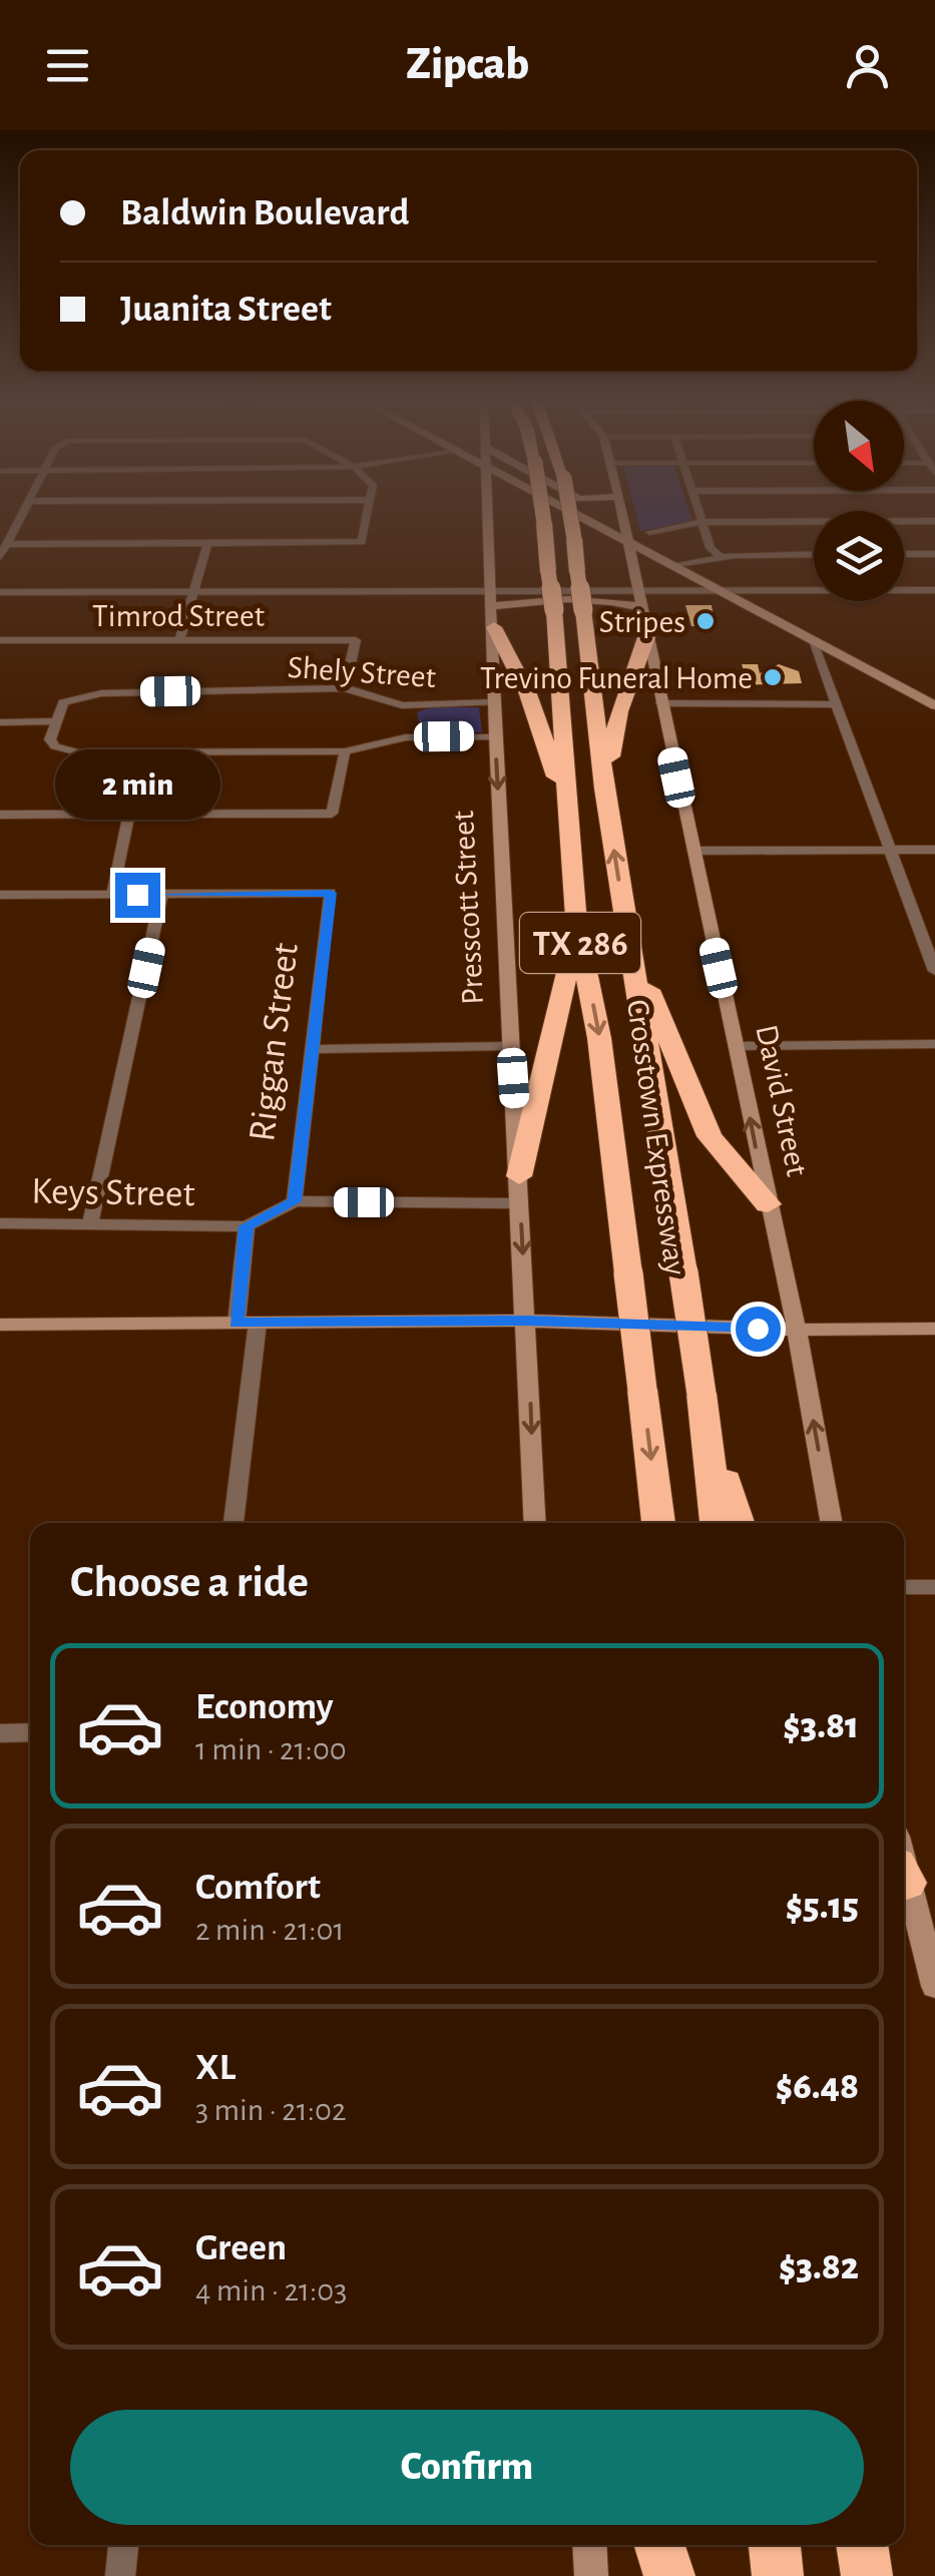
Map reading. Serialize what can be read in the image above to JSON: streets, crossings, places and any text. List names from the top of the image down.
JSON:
{
  "streets": {
    "highway": ["TX 286", "Crosstown Expressway"],
    "main road": ["Presscott Street", "David Street"],
    "street": [
      "Timrod Street",
      "Shely Street",
      "Riggan Street",
      "Keys Street"
    ]
  },
  "crossings": [
    ["Timrod Street", "Shely Street"],
    ["Shely Street", "Presscott Street"],
    ["Presscott Street", "Keys Street"],
    ["Riggan Street", "Keys Street"]
  ],
  "one_way": ["Presscott Street"],
  "places": ["Stripes", "Trevino Funeral Home"],
  "north": "bottom right",
  "page": {
    "header": "Zipcab",
    "banner": ["Baldwin Boulevard", "Juanita Street"],
    "bubble": "2 min",
    "heading": "Choose a ride",
    "list": [
      {
        "name": "Economy",
        "note": "1 min · 21:00",
        "value": "$3.81"
      },
      {
        "name": "Comfort",
        "note": "2 min · 21:01",
        "value": "$5.15"
      },
      {
        "name": "XL",
        "note": "3 min · 21:02",
        "value": "$6.48"
      },
      {
        "name": "Green",
        "note": "4 min · 21:03",
        "value": "$3.82"
      }
    ],
    "buttons": "Confirm"
  }
}
